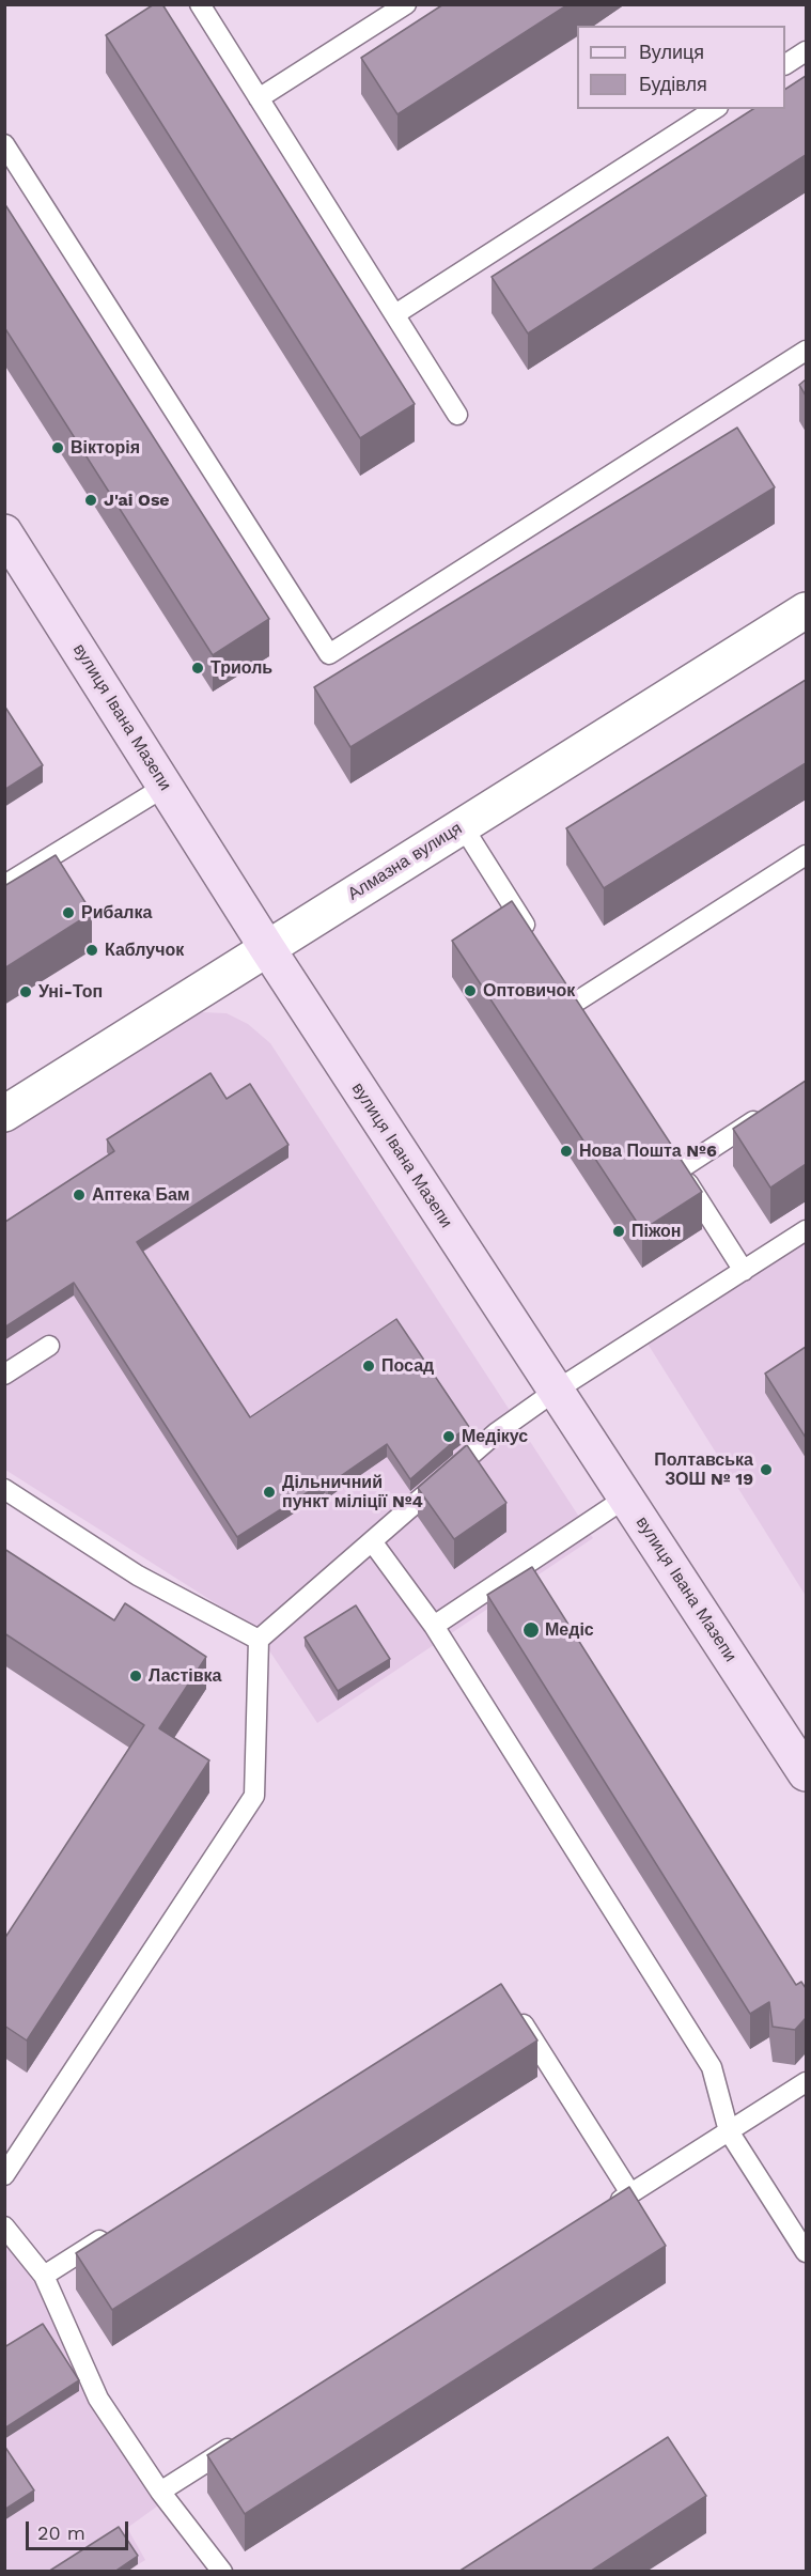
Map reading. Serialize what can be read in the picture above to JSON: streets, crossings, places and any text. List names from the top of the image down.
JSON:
{
  "streets": {
    "main road": ["вулиця Івана Мазепи"],
    "street": ["Алмазна вулиця"]
  },
  "crossings": [
    ["вулиця Івана Мазепи", "Алмазна вулиця"]
  ],
  "places": [
    "Вікторія",
    "J'ai Ose",
    "Триоль",
    "Рибалка",
    "Каблучок",
    "Оптовичок",
    "Уні-Топ",
    "Нова Пошта №6",
    "Аптека Бам",
    "Піжон",
    "Посад",
    "Медікус",
    "Полтавська ЗОШ № 19",
    "Дільничний пункт міліції №4",
    "Медіс",
    "Ластівка"
  ],
  "legend": ["Вулиця", "Будівля"],
  "scale_bar": "20 m"
}
